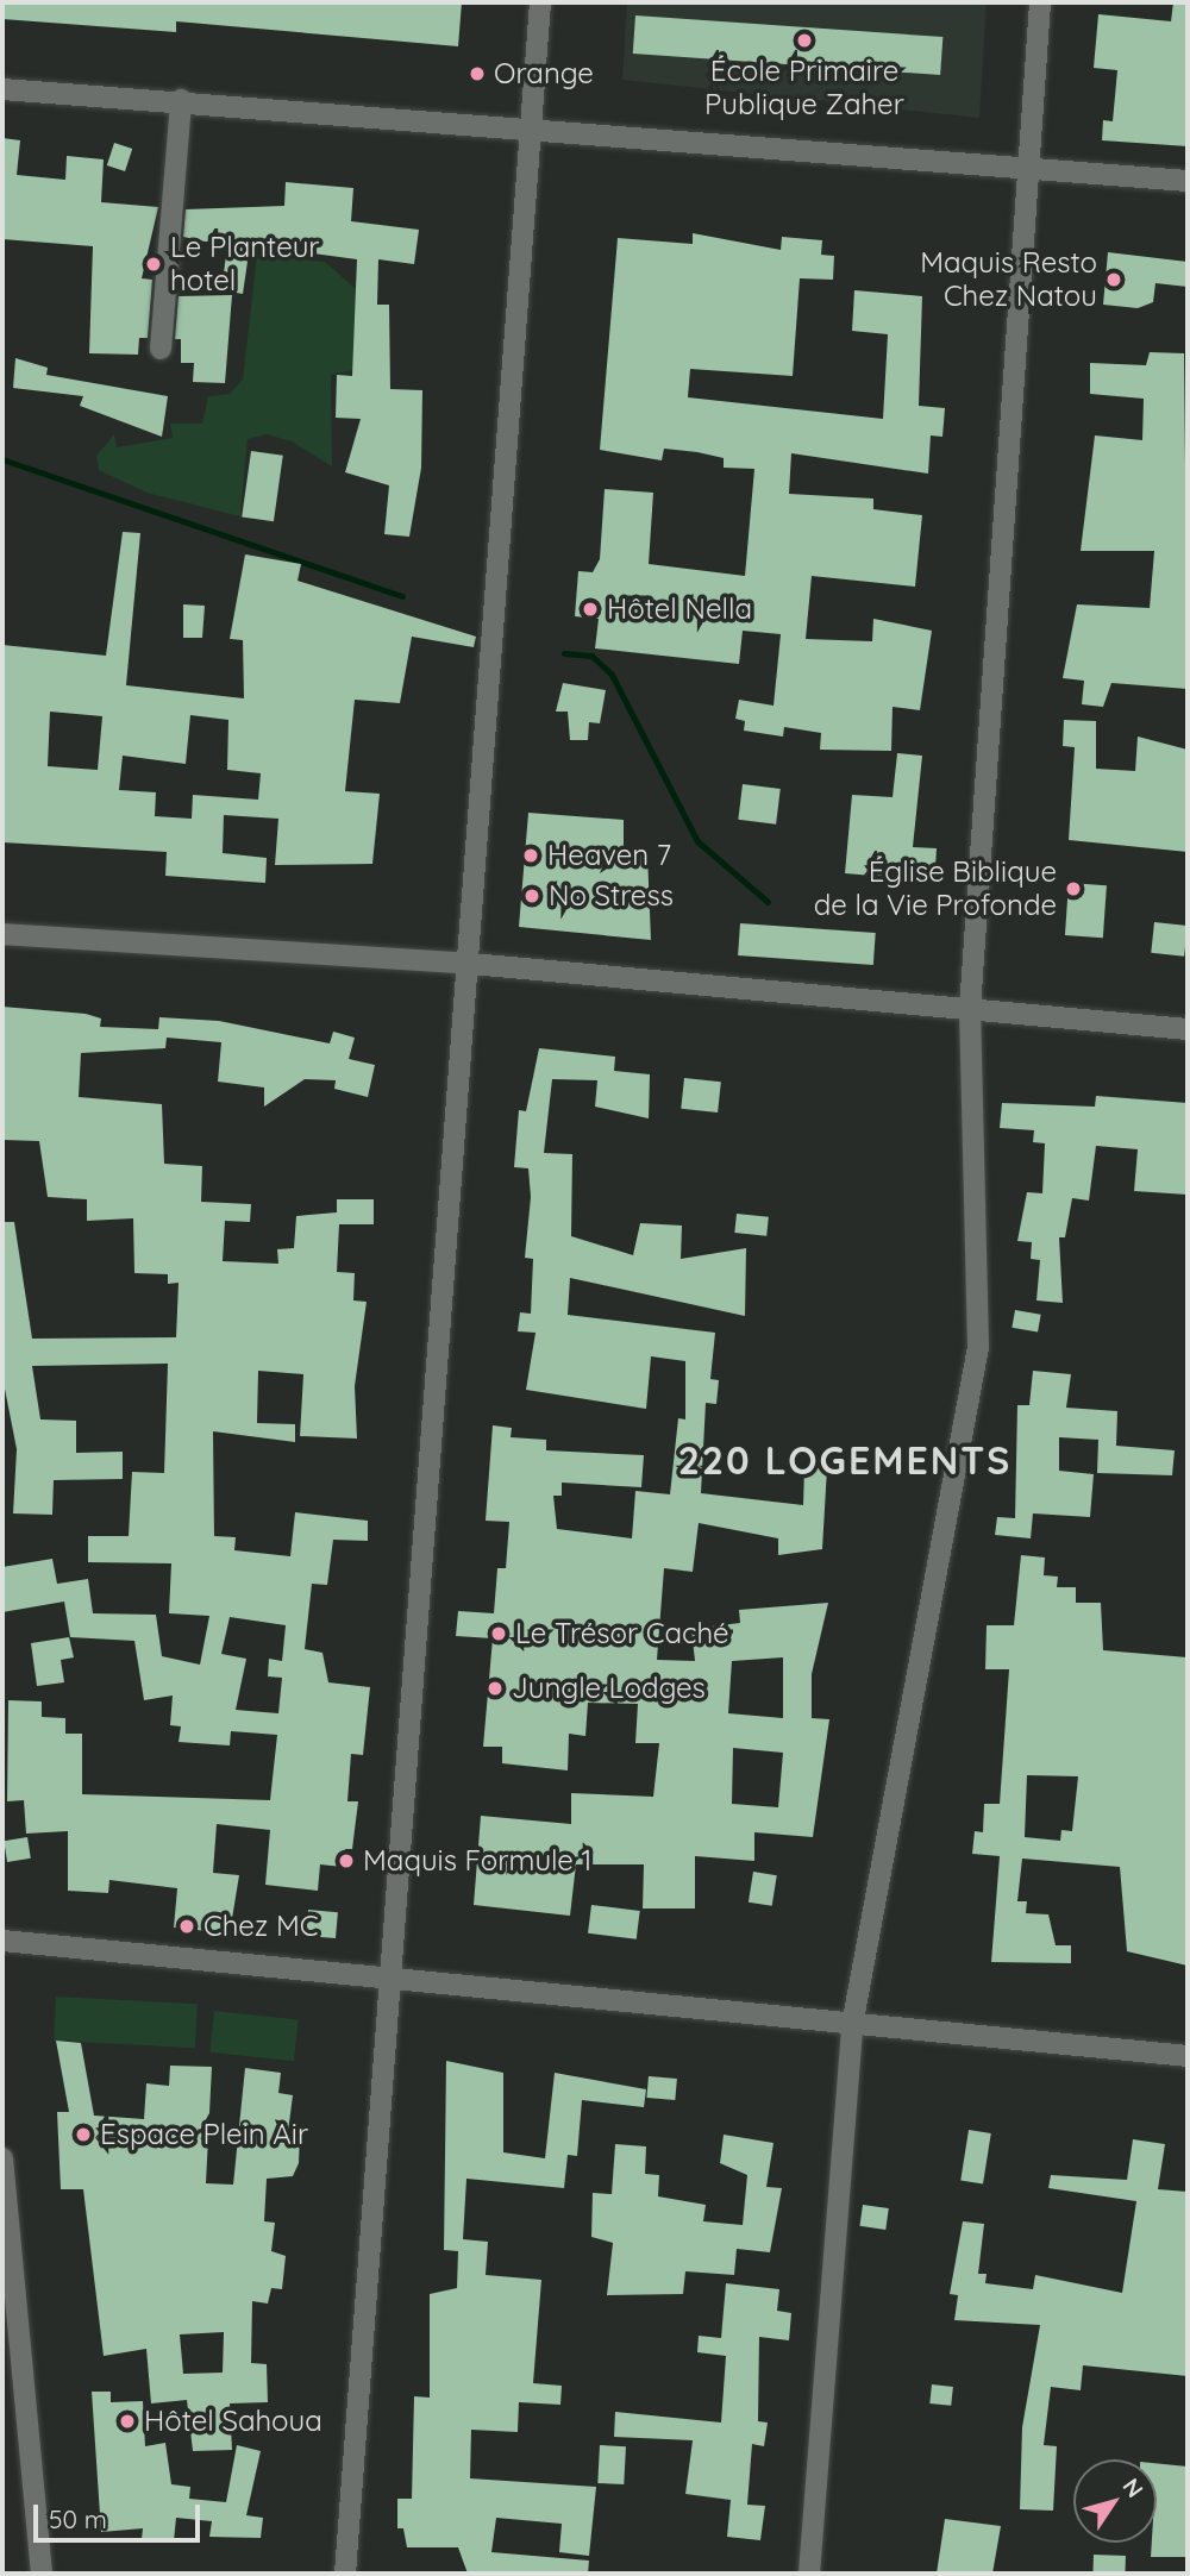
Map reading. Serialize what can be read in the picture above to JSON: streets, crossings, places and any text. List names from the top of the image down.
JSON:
{
  "districts": ["220 LOGEMENTS"],
  "places": [
    "École Primaire Publique Zaher",
    "Orange",
    "Le Planteur hotel",
    "Maquis Resto Chez Natou",
    "Hôtel Nella",
    "Heaven 7",
    "Église Biblique de la Vie Profonde",
    "No Stress",
    "Le Trésor Caché",
    "Jungle Lodges",
    "Maquis Formule 1",
    "Chez MC",
    "Espace Plein Air",
    "Hôtel Sahoua"
  ],
  "scale_bar": "50 m",
  "north": "top right"
}
